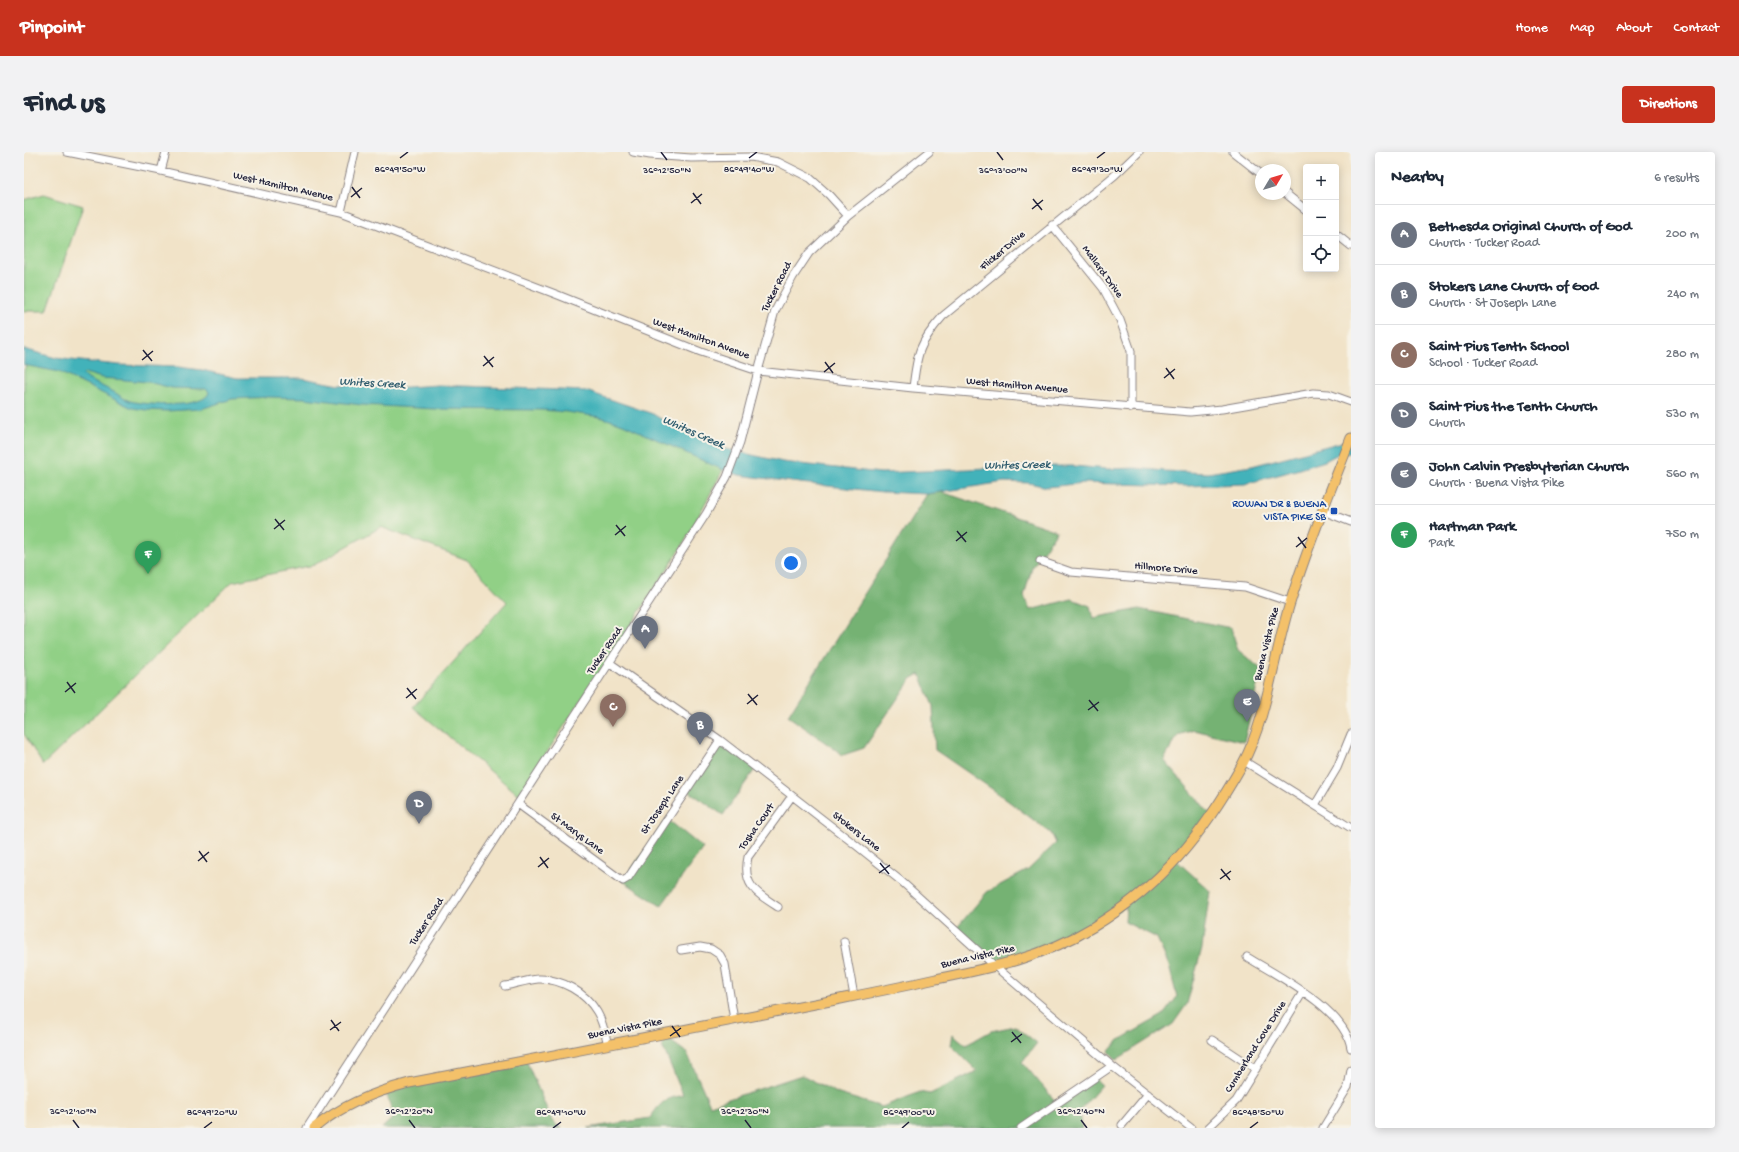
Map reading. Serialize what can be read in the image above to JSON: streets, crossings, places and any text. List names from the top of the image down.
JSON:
{
  "streets": {
    "main road": ["Buena Vista Pike"],
    "street": [
      "West Hamilton Avenue",
      "Flicker Drive",
      "Mallard Drive",
      "Tucker Road",
      "Hillmore Drive",
      "St Joseph Lane",
      "Tosha Court",
      "Stokers Lane",
      "St Marys Lane",
      "Cumberland Cove Drive"
    ]
  },
  "crossings": [
    ["West Hamilton Avenue", "Flicker Drive"],
    ["West Hamilton Avenue", "Mallard Drive"],
    ["West Hamilton Avenue", "Tucker Road"],
    ["Flicker Drive", "Mallard Drive"],
    ["Tucker Road", "Stokers Lane"],
    ["Tucker Road", "St Marys Lane"],
    ["Hillmore Drive", "Buena Vista Pike"],
    ["Buena Vista Pike", "Stokers Lane"],
    ["St Joseph Lane", "Stokers Lane"],
    ["St Joseph Lane", "St Marys Lane"],
    ["Tosha Court", "Stokers Lane"]
  ],
  "water": ["Whites Creek"],
  "places": {
    "transit": ["ROWAN DR & BUENA VISTA PIKE SB"]
  },
  "north": "top right",
  "page": {
    "header": "Pinpoint",
    "nav": [
      "Home",
      "Map",
      "About",
      "Contact"
    ],
    "buttons": "Directions",
    "title": "Find us",
    "heading": ["Nearby", "6 results"],
    "map_buttons": ["+", "−"],
    "list": [
      {
        "mark": "A",
        "name": "Bethesda Original Church of God",
        "note": "Church · Tucker Road",
        "value": "200 m"
      },
      {
        "mark": "B",
        "name": "Stokers Lane Church of God",
        "note": "Church · St Joseph Lane",
        "value": "240 m"
      },
      {
        "mark": "C",
        "name": "Saint Pius Tenth School",
        "note": "School · Tucker Road",
        "value": "280 m"
      },
      {
        "mark": "D",
        "name": "Saint Pius the Tenth Church",
        "note": "Church",
        "value": "530 m"
      },
      {
        "mark": "E",
        "name": "John Calvin Presbyterian Church",
        "note": "Church · Buena Vista Pike",
        "value": "560 m"
      },
      {
        "mark": "F",
        "name": "Hartman Park",
        "note": "Park",
        "value": "750 m"
      }
    ],
    "pins": [
      "F",
      "A",
      "E",
      "C",
      "B",
      "D"
    ]
  },
  "coordinates": [
    "86°49'50\"W",
    "86°49'40\"W",
    "86°49'30\"W",
    "36°12'50\"N",
    "36°13'00\"N",
    "36°12'10\"N",
    "36°12'20\"N",
    "36°12'30\"N",
    "36°12'40\"N",
    "86°49'20\"W",
    "86°49'10\"W",
    "86°49'00\"W",
    "86°48'50\"W"
  ]
}
